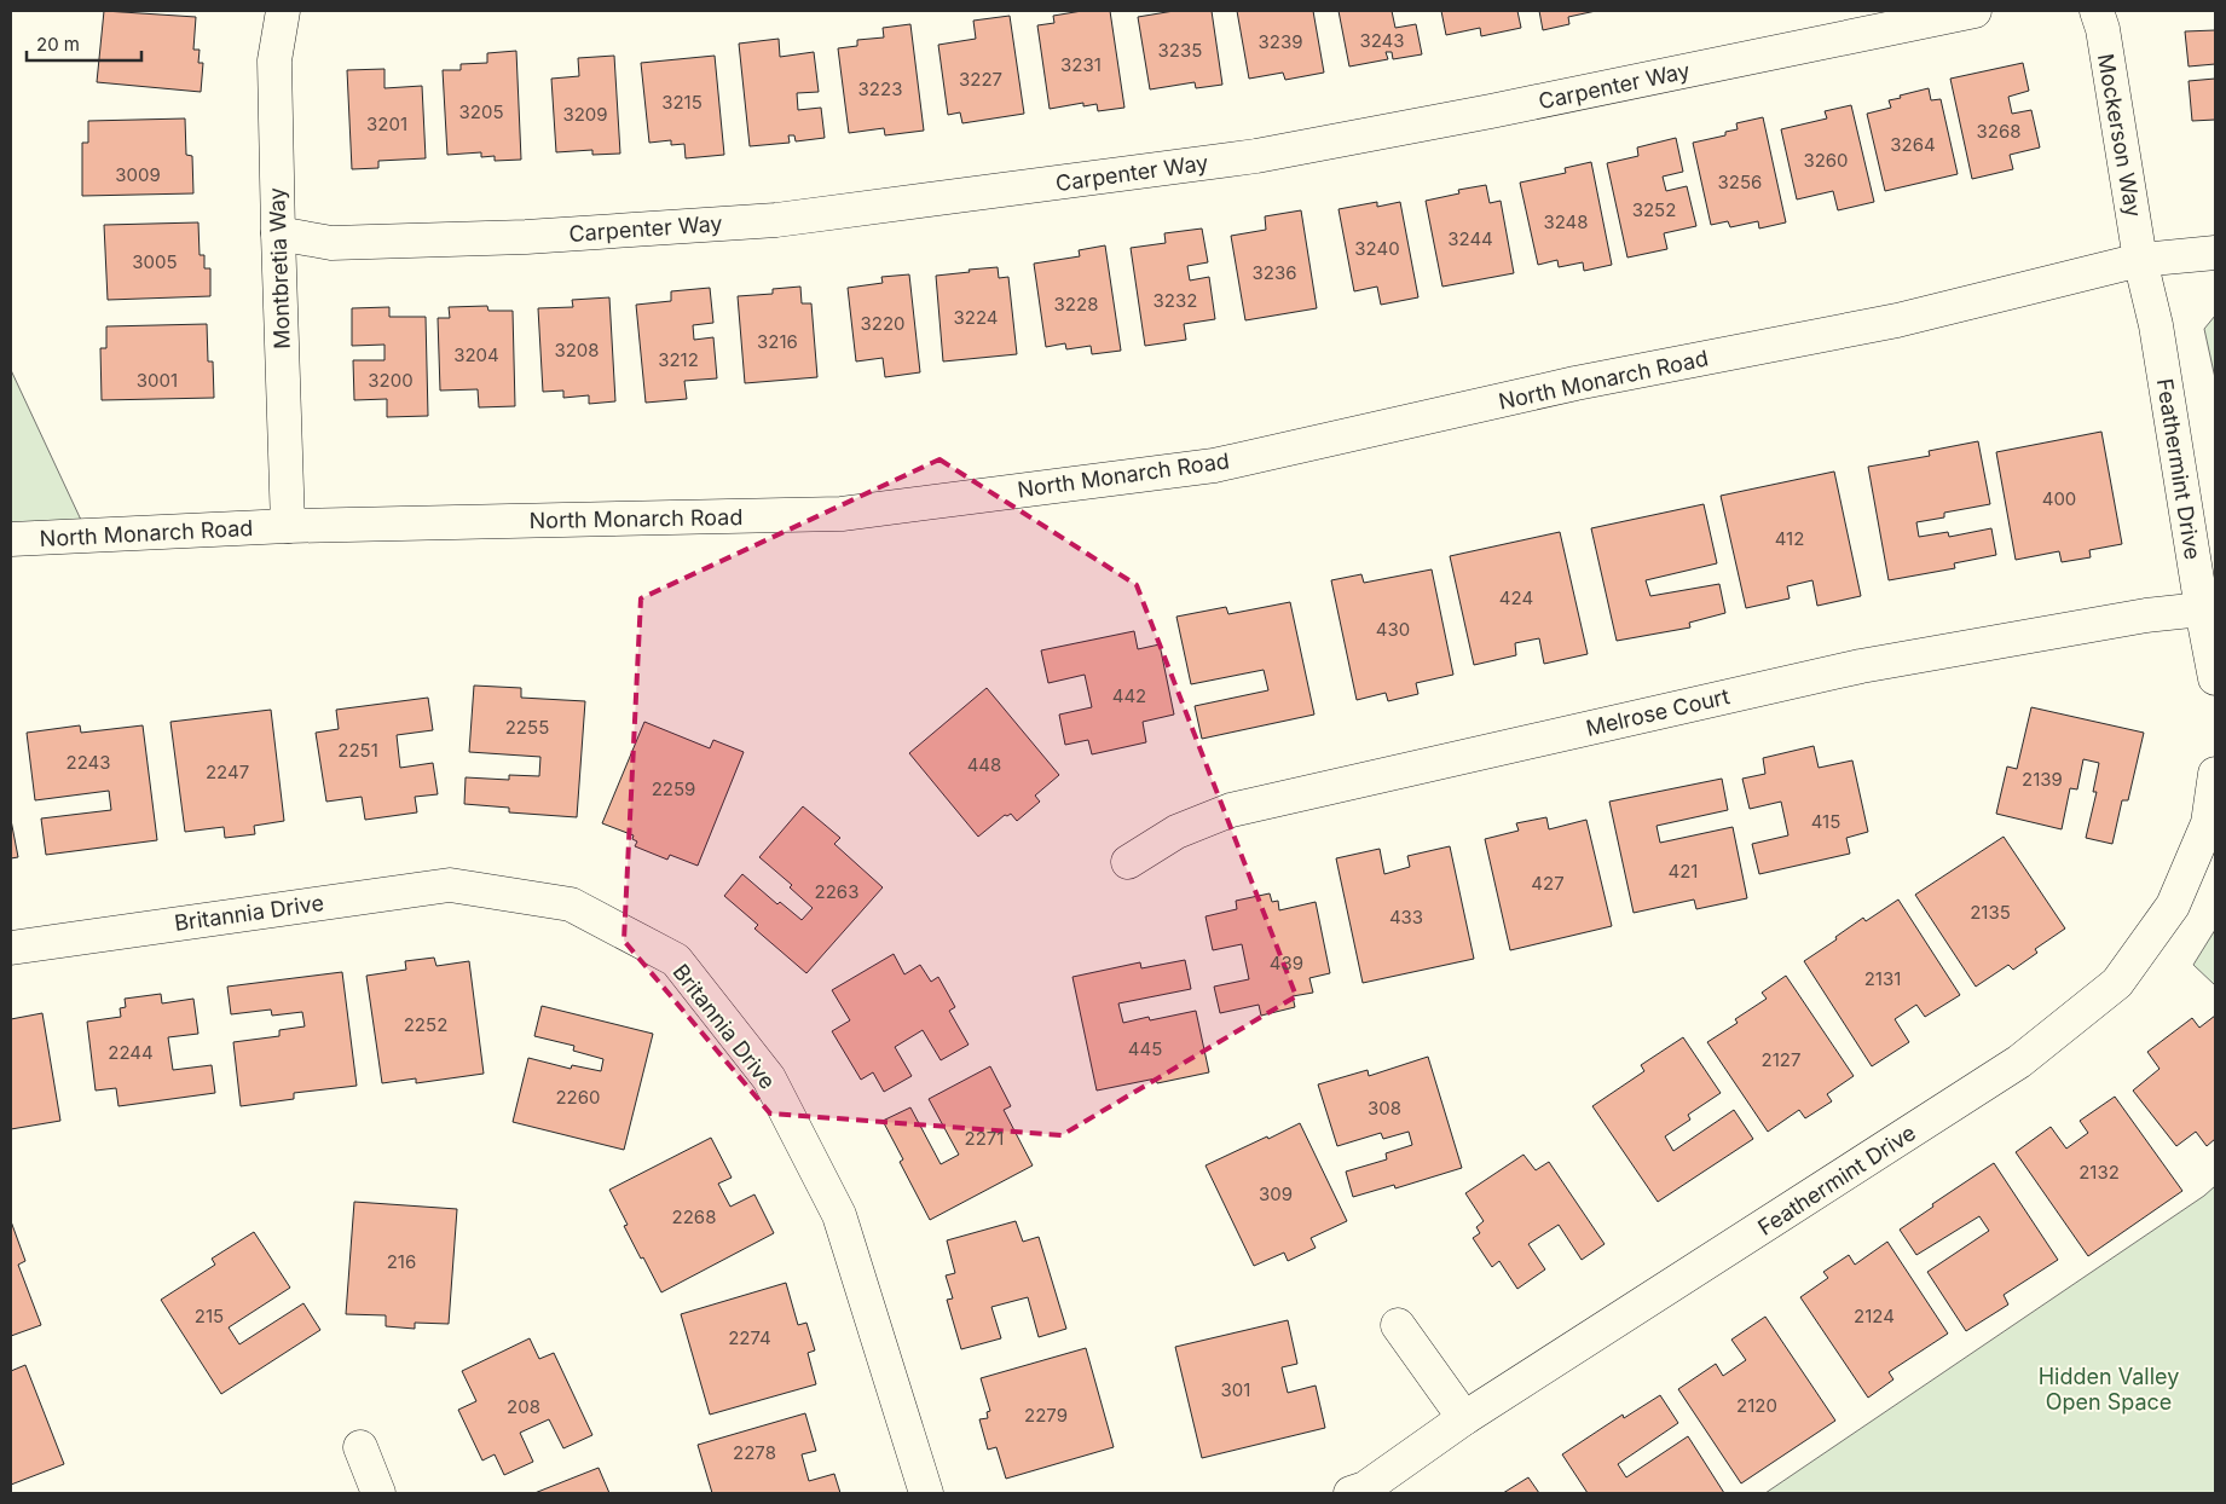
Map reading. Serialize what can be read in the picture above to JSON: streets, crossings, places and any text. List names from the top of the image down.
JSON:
{
  "streets": {
    "street": [
      "Carpenter Way",
      "Mockerson Way",
      "Montbretia Way",
      "North Monarch Road",
      "Feathermint Drive",
      "Melrose Court",
      "Britannia Drive"
    ]
  },
  "crossings": [
    ["Carpenter Way", "Montbretia Way"],
    ["Mockerson Way", "North Monarch Road"],
    ["Mockerson Way", "Feathermint Drive"],
    ["Montbretia Way", "North Monarch Road"],
    ["North Monarch Road", "Feathermint Drive"],
    ["Feathermint Drive", "Melrose Court"]
  ],
  "parks": ["Hidden Valley Open Space"],
  "house_numbers": [
    "3243",
    "3239",
    "3235",
    "3231",
    "3227",
    "3223",
    "3215",
    "3205",
    "3209",
    "3201",
    "3268",
    "3264",
    "3260",
    "3009",
    "3256",
    "3252",
    "3248",
    "3244",
    "3240",
    "3005",
    "3236",
    "3232",
    "3228",
    "3224",
    "3220",
    "3216",
    "3208",
    "3204",
    "3212",
    "3001",
    "3200",
    "400",
    "412",
    "424",
    "430",
    "442",
    "2255",
    "2251",
    "2243",
    "448",
    "2247",
    "2139",
    "2259",
    "415",
    "421",
    "427",
    "2263",
    "2135",
    "433",
    "439",
    "2131",
    "2252",
    "445",
    "2244",
    "2127",
    "2260",
    "308",
    "2271",
    "2132",
    "309",
    "2268",
    "216",
    "215",
    "2124",
    "2274",
    "301",
    "2120",
    "208",
    "2279",
    "2278"
  ],
  "scale_bar": "20 m"
}
